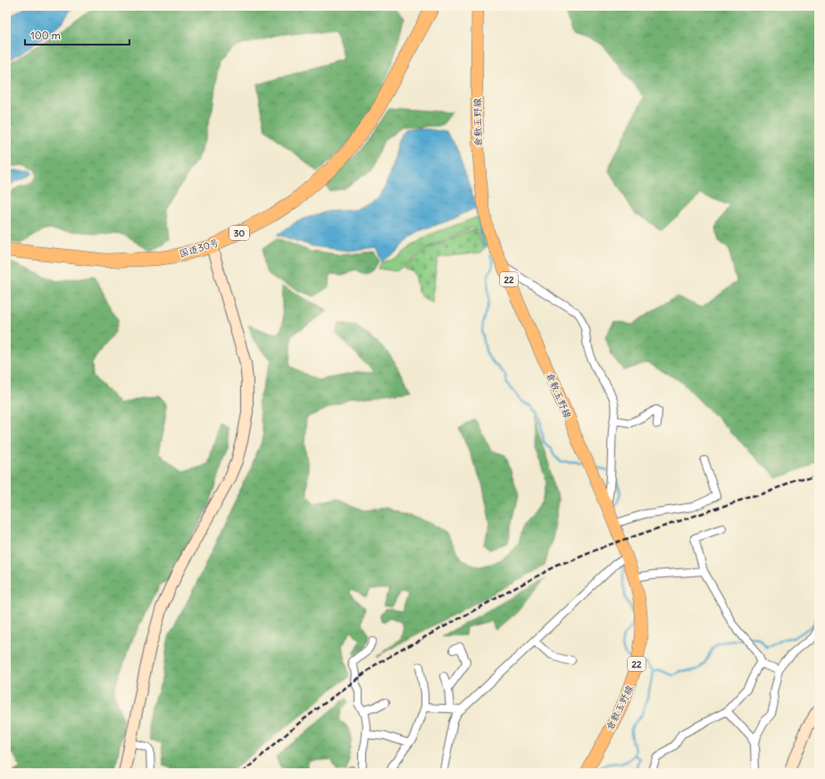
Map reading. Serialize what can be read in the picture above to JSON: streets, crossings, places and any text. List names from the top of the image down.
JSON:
{
  "streets": {
    "highway": ["30", "国道30号"],
    "main road": ["倉敷玉野線", "22"]
  },
  "scale_bar": "100 m"
}
